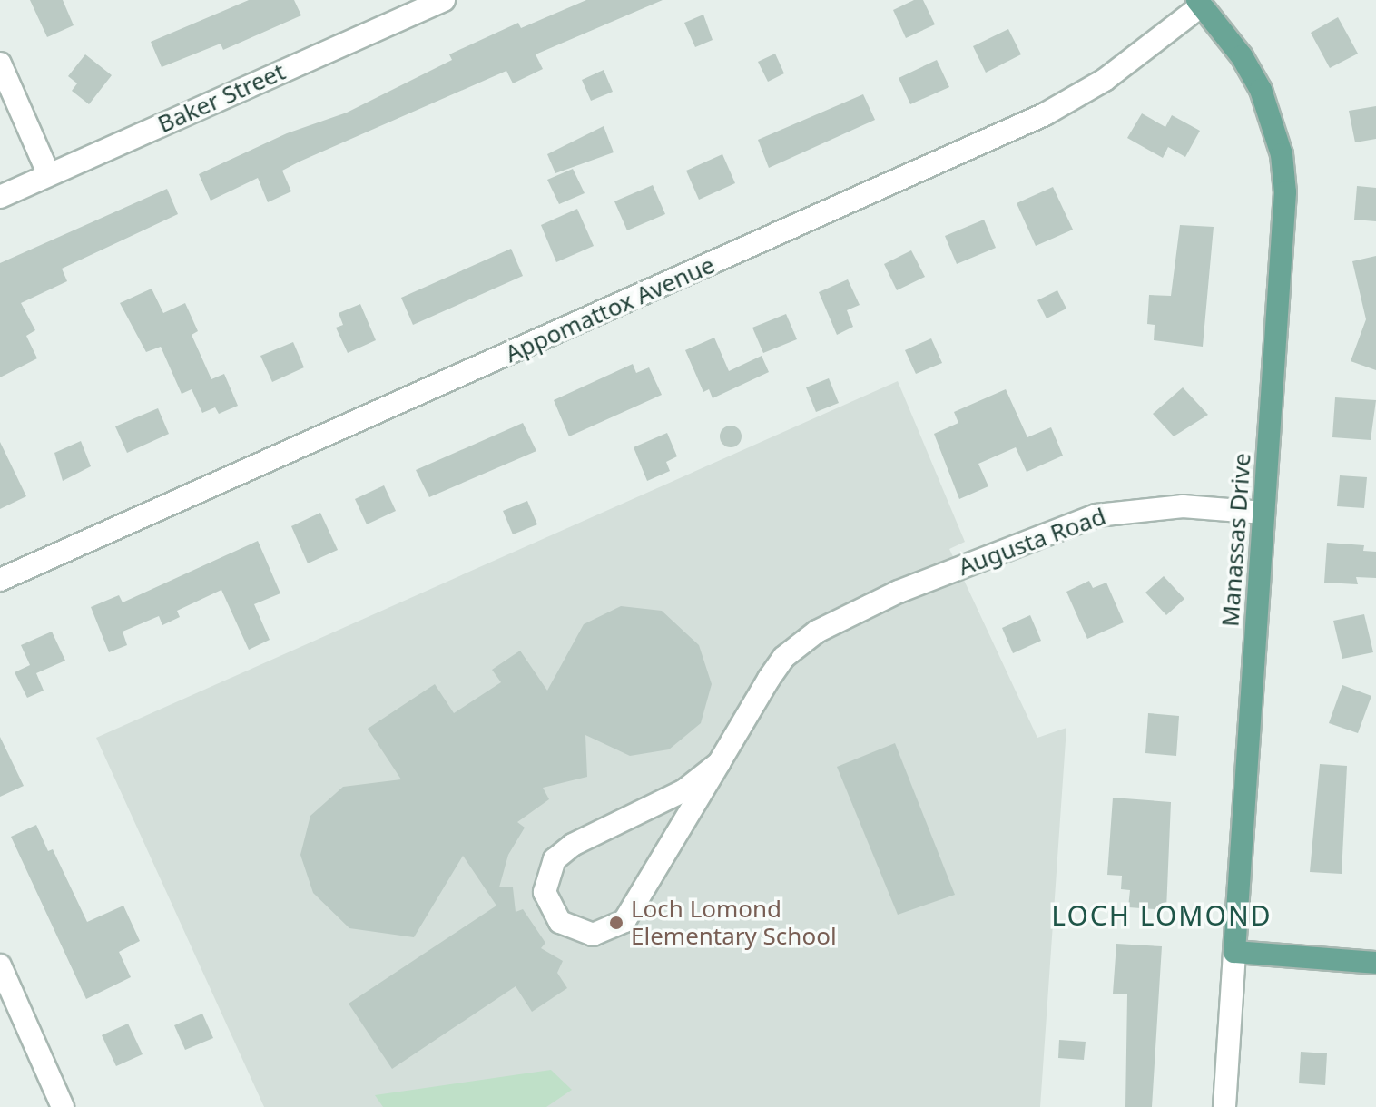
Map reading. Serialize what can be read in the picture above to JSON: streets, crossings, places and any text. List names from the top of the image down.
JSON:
{
  "streets": {
    "main road": ["Manassas Drive"],
    "street": ["Baker Street", "Appomattox Avenue", "Augusta Road"]
  },
  "crossings": [
    ["Appomattox Avenue", "Manassas Drive"],
    ["Manassas Drive", "Augusta Road"]
  ],
  "districts": ["LOCH LOMOND"],
  "places": ["Loch Lomond Elementary School"]
}
